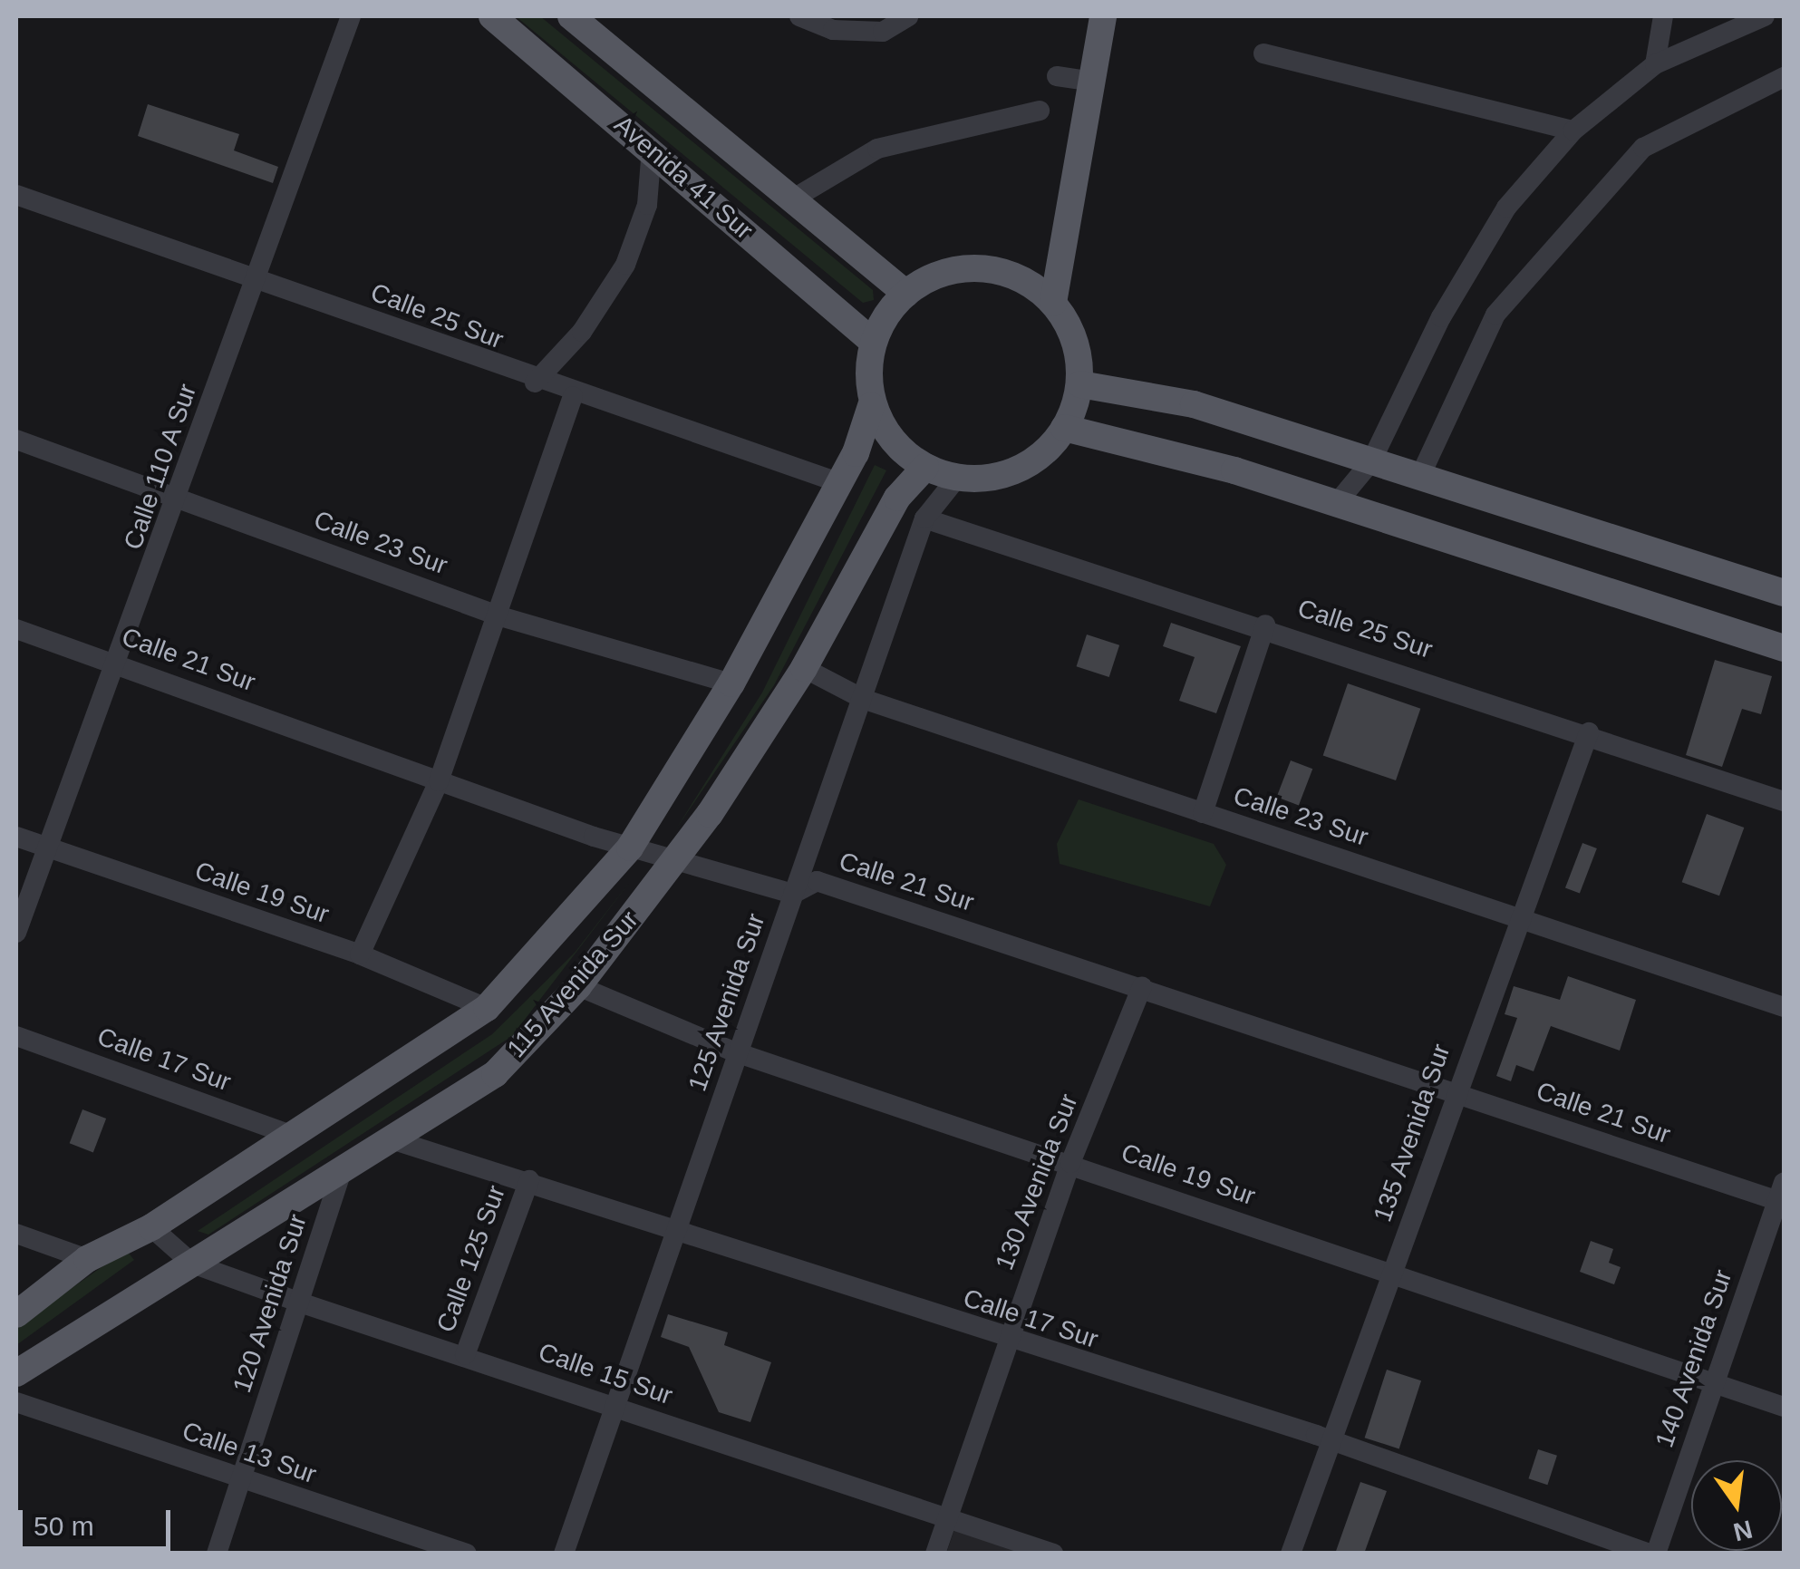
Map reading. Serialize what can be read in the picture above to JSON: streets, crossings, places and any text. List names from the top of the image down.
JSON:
{
  "streets": {
    "main road": ["Avenida 41 Sur", "115 Avenida Sur"],
    "street": [
      "Calle 25 Sur",
      "Calle 110 A Sur",
      "Calle 23 Sur",
      "Calle 21 Sur",
      "Calle 19 Sur",
      "125 Avenida Sur",
      "Calle 17 Sur",
      "135 Avenida Sur",
      "130 Avenida Sur",
      "Calle 125 Sur",
      "120 Avenida Sur",
      "140 Avenida Sur",
      "Calle 15 Sur",
      "Calle 13 Sur"
    ]
  },
  "crossings": [
    ["Avenida 41 Sur", "115 Avenida Sur"],
    ["Avenida 41 Sur", "125 Avenida Sur"],
    ["Calle 25 Sur", "Calle 110 A Sur"],
    ["Calle 25 Sur", "115 Avenida Sur"],
    ["Calle 25 Sur", "125 Avenida Sur"],
    ["Calle 25 Sur", "135 Avenida Sur"],
    ["Calle 110 A Sur", "Calle 23 Sur"],
    ["Calle 110 A Sur", "Calle 21 Sur"],
    ["Calle 110 A Sur", "Calle 19 Sur"],
    ["Calle 23 Sur", "115 Avenida Sur"],
    ["Calle 23 Sur", "125 Avenida Sur"],
    ["Calle 23 Sur", "135 Avenida Sur"],
    ["Calle 21 Sur", "115 Avenida Sur"],
    ["Calle 21 Sur", "125 Avenida Sur"],
    ["Calle 21 Sur", "135 Avenida Sur"],
    ["Calle 21 Sur", "130 Avenida Sur"],
    ["Calle 21 Sur", "140 Avenida Sur"],
    ["Calle 19 Sur", "115 Avenida Sur"],
    ["Calle 19 Sur", "125 Avenida Sur"],
    ["Calle 19 Sur", "135 Avenida Sur"],
    ["Calle 19 Sur", "130 Avenida Sur"],
    ["Calle 19 Sur", "140 Avenida Sur"],
    ["115 Avenida Sur", "125 Avenida Sur"],
    ["115 Avenida Sur", "Calle 17 Sur"],
    ["115 Avenida Sur", "120 Avenida Sur"],
    ["115 Avenida Sur", "Calle 15 Sur"],
    ["125 Avenida Sur", "Calle 17 Sur"],
    ["125 Avenida Sur", "Calle 15 Sur"],
    ["Calle 17 Sur", "135 Avenida Sur"],
    ["Calle 17 Sur", "130 Avenida Sur"],
    ["Calle 17 Sur", "Calle 125 Sur"],
    ["Calle 17 Sur", "140 Avenida Sur"],
    ["130 Avenida Sur", "Calle 15 Sur"],
    ["Calle 125 Sur", "Calle 15 Sur"],
    ["120 Avenida Sur", "Calle 15 Sur"],
    ["120 Avenida Sur", "Calle 13 Sur"]
  ],
  "scale_bar": "50 m",
  "north": "bottom"
}
